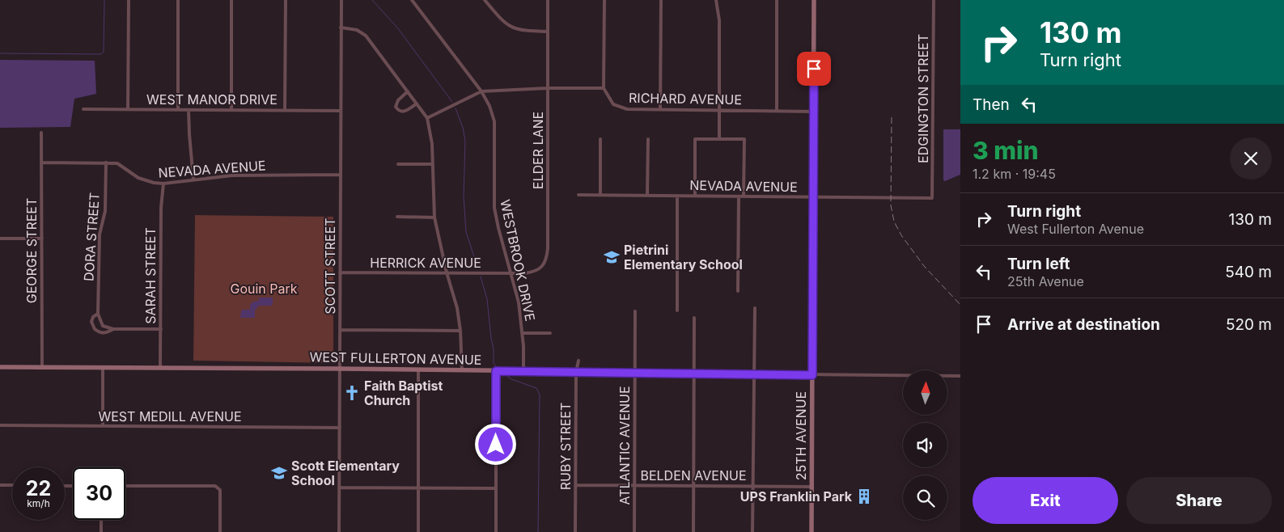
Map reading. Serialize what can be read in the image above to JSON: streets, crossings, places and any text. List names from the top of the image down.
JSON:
{
  "streets": {
    "street": [
      "RICHARD AVENUE",
      "EDGINGTON STREET",
      "WEST MANOR DRIVE",
      "ELDER LANE",
      "NEVADA AVENUE",
      "DORA STREET",
      "GEORGE STREET",
      "WESTBROOK DRIVE",
      "HERRICK AVENUE",
      "SCOTT STREET",
      "SARAH STREET",
      "WEST FULLERTON AVENUE",
      "WEST MEDILL AVENUE",
      "25TH AVENUE",
      "ATLANTIC AVENUE",
      "RUBY STREET",
      "BELDEN AVENUE"
    ]
  },
  "crossings": [
    ["RICHARD AVENUE", "25TH AVENUE"],
    ["EDGINGTON STREET", "NEVADA AVENUE"],
    ["WEST MANOR DRIVE", "SCOTT STREET"],
    ["ELDER LANE", "WESTBROOK DRIVE"],
    ["ELDER LANE", "HERRICK AVENUE"],
    ["NEVADA AVENUE", "DORA STREET"],
    ["NEVADA AVENUE", "GEORGE STREET"],
    ["NEVADA AVENUE", "SCOTT STREET"],
    ["NEVADA AVENUE", "SARAH STREET"],
    ["NEVADA AVENUE", "25TH AVENUE"],
    ["GEORGE STREET", "WEST FULLERTON AVENUE"],
    ["WESTBROOK DRIVE", "HERRICK AVENUE"],
    ["WESTBROOK DRIVE", "WEST FULLERTON AVENUE"],
    ["HERRICK AVENUE", "SCOTT STREET"],
    ["SCOTT STREET", "WEST FULLERTON AVENUE"],
    ["SCOTT STREET", "WEST MEDILL AVENUE"],
    ["SARAH STREET", "WEST FULLERTON AVENUE"],
    ["WEST FULLERTON AVENUE", "25TH AVENUE"],
    ["WEST FULLERTON AVENUE", "ATLANTIC AVENUE"],
    ["WEST FULLERTON AVENUE", "RUBY STREET"],
    ["25TH AVENUE", "BELDEN AVENUE"],
    ["ATLANTIC AVENUE", "BELDEN AVENUE"],
    ["RUBY STREET", "BELDEN AVENUE"]
  ],
  "parks": ["Gouin Park"],
  "places": {
    "school or university": ["Pietrini Elementary School", "Scott Elementary School"],
    "church": ["Faith Baptist Church"],
    "building": ["UPS Franklin Park"]
  },
  "north": "top",
  "page": {
    "turn": ["130 m", "Turn right"],
    "then": "Then",
    "heading": ["3 min", "1.2 km · 19:45"],
    "list": [
      {
        "name": "Turn right",
        "note": "West Fullerton Avenue",
        "value": "130 m"
      },
      {
        "name": "Turn left",
        "note": "25th Avenue",
        "value": "540 m"
      },
      {
        "name": "Arrive at destination",
        "value": "520 m"
      }
    ],
    "speed": "22 km/h",
    "limit": "30",
    "buttons": ["Exit", "Share"]
  }
}
